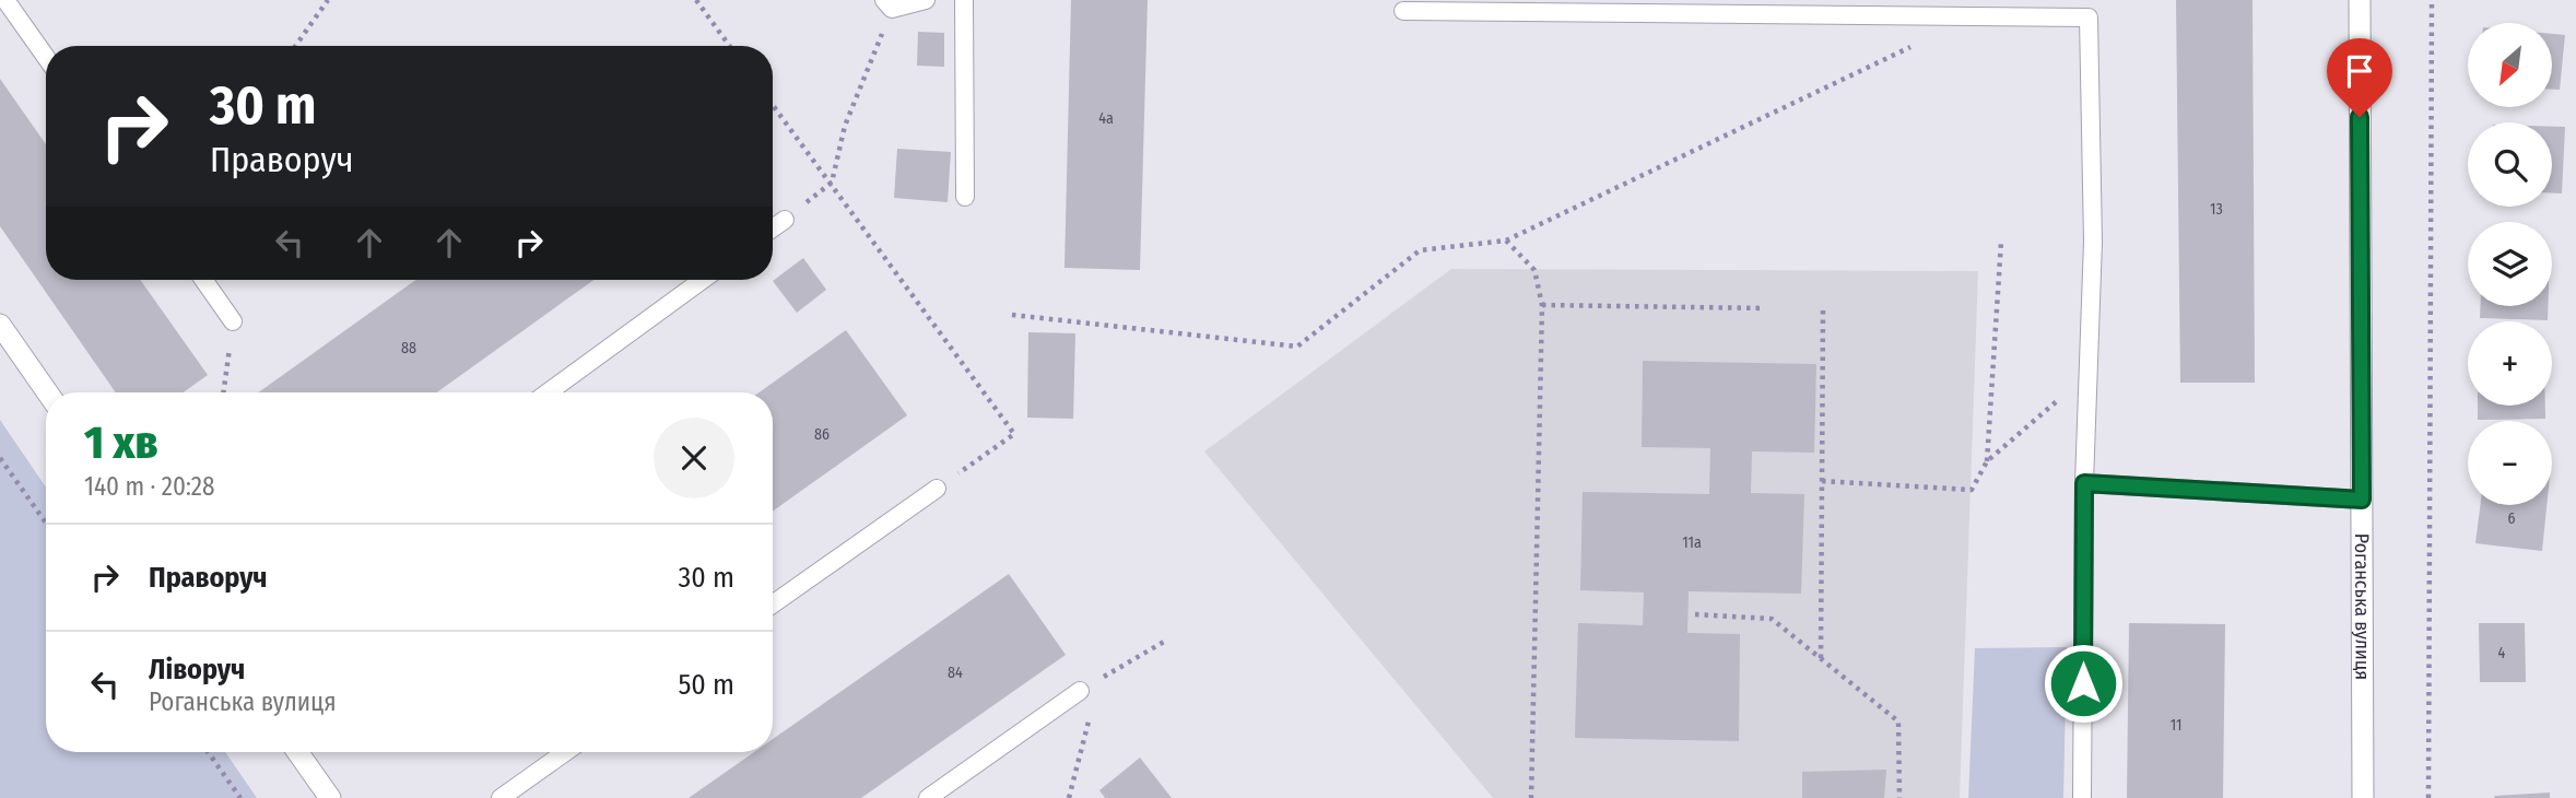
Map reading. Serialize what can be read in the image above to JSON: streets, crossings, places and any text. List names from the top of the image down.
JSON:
{
  "streets": {
    "main road": ["Роганська вулиця"]
  },
  "house_numbers": [
    "4а",
    "13",
    "88",
    "86",
    "6",
    "11а",
    "4",
    "84",
    "11"
  ],
  "north": "bottom left",
  "page": {
    "map_buttons": ["+", "−"],
    "turn": ["30 m", "Праворуч"],
    "heading": ["1 хв", "140 m · 20:28"],
    "list": [
      {
        "name": "Праворуч",
        "value": "30 m"
      },
      {
        "name": "Ліворуч",
        "note": "Роганська вулиця",
        "value": "50 m"
      }
    ]
  }
}
